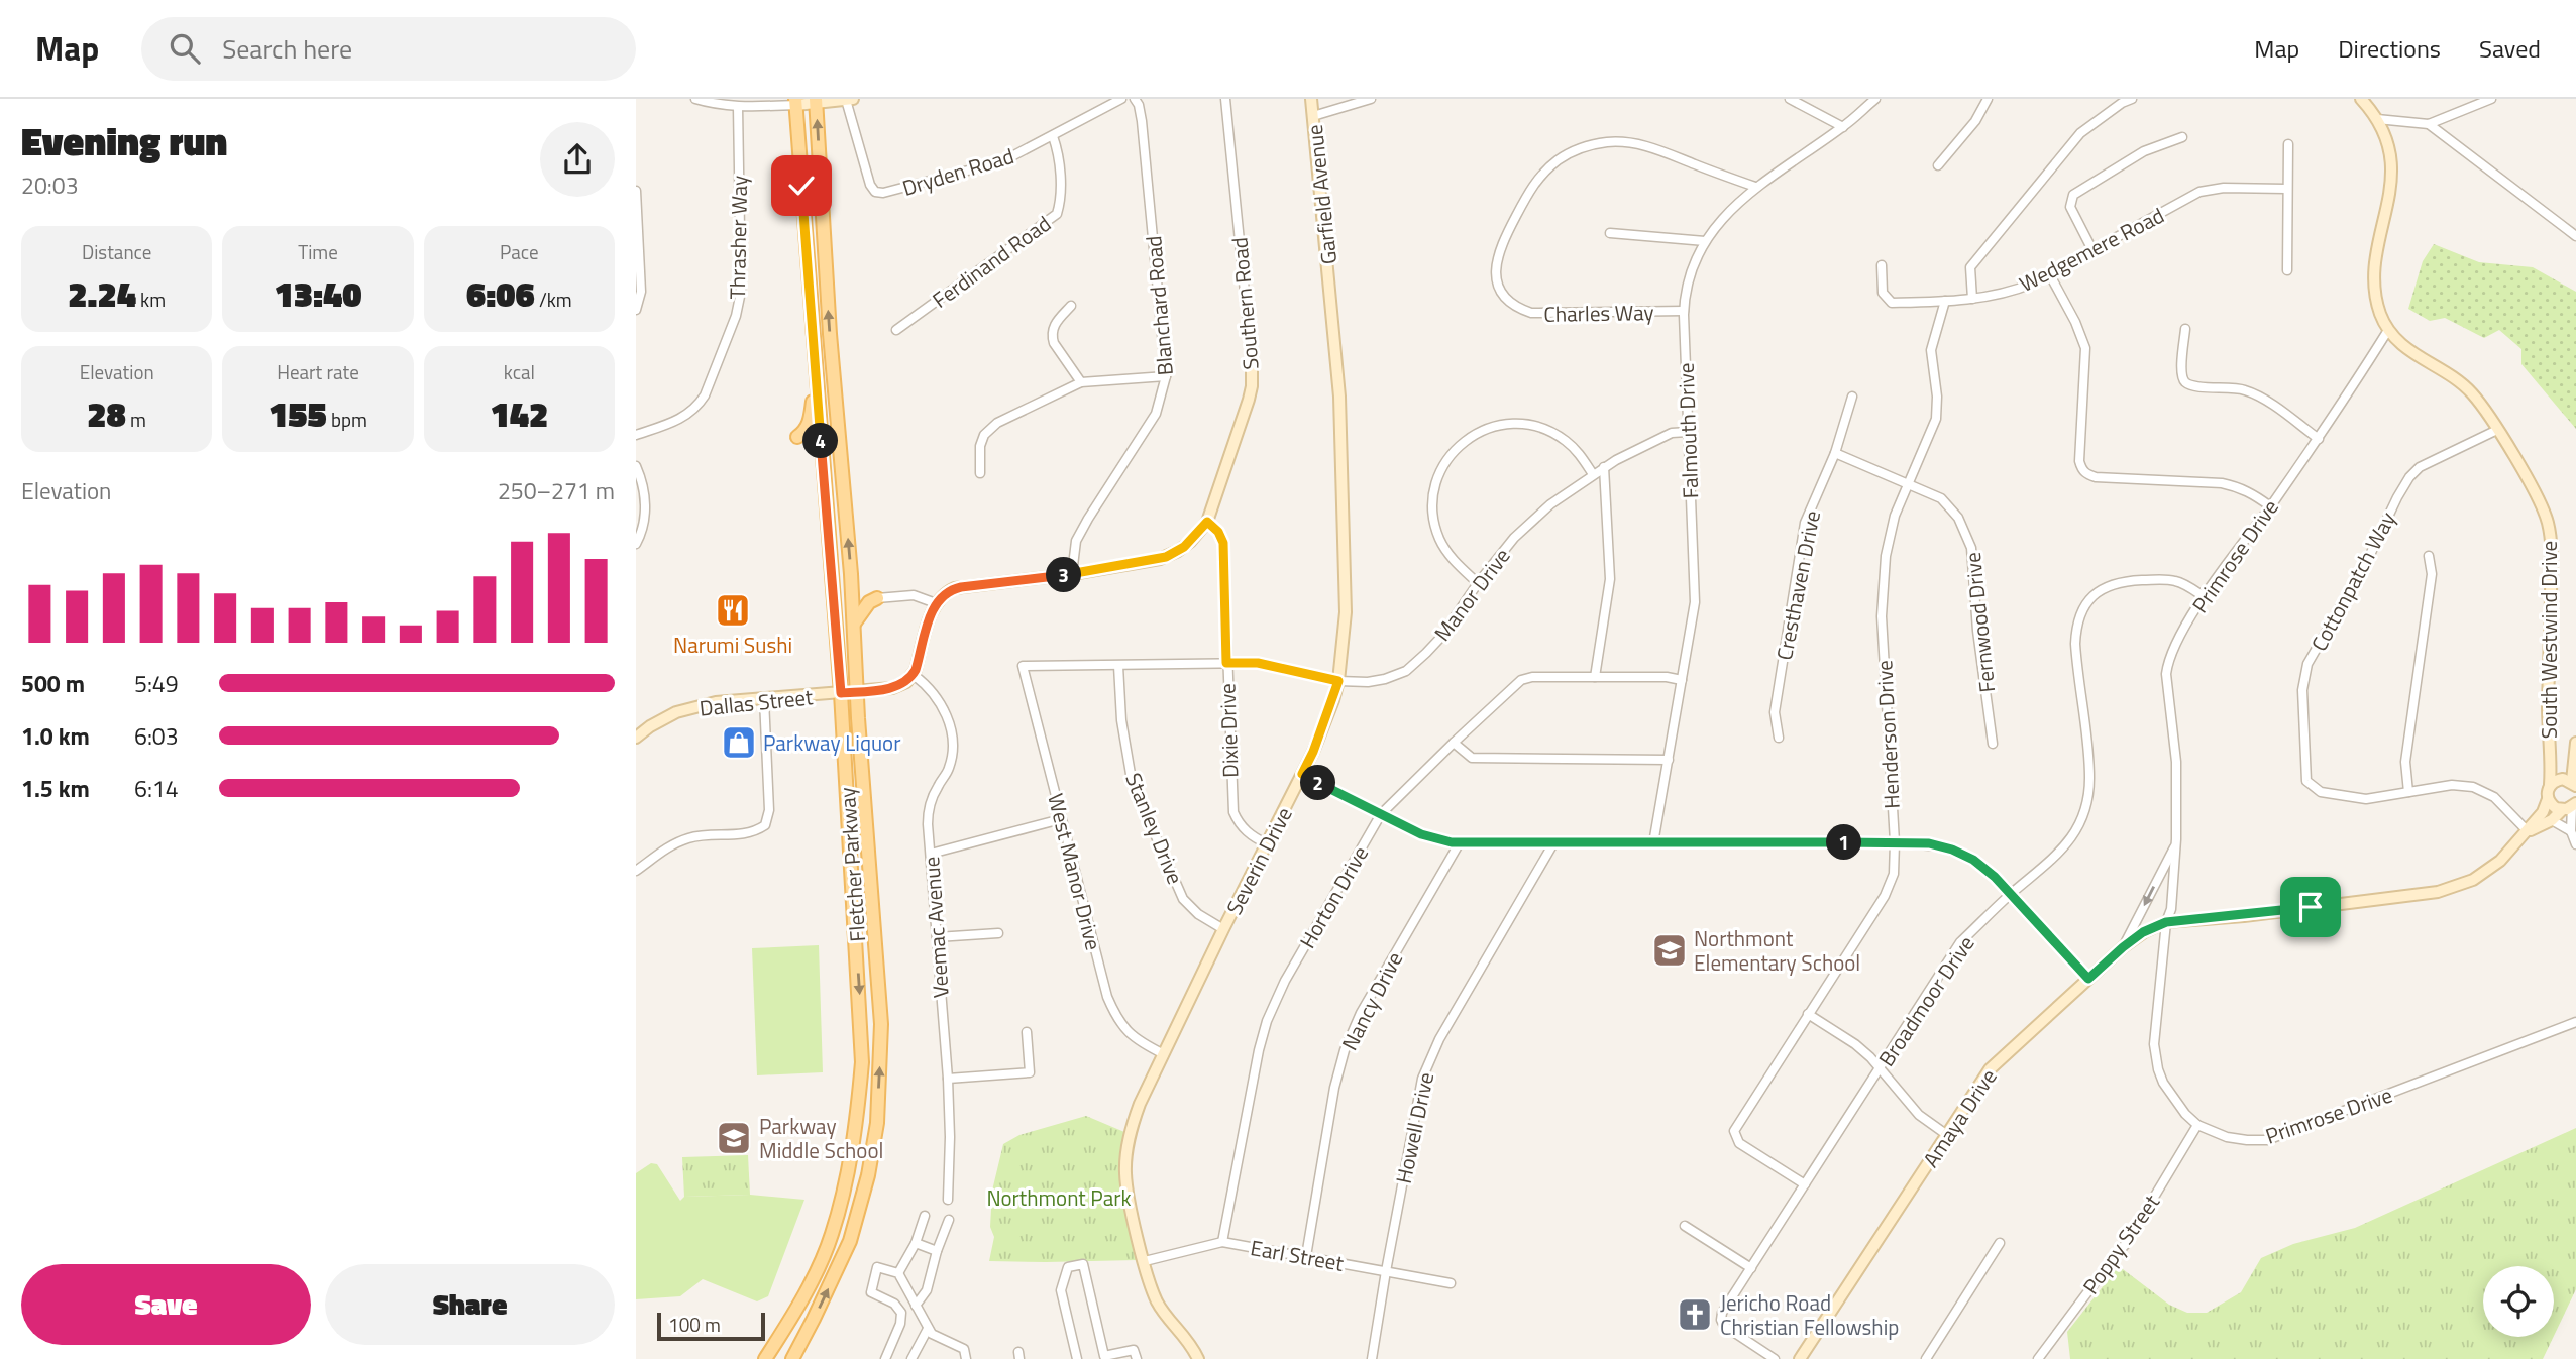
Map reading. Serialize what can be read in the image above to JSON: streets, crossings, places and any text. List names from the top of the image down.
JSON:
{
  "streets": {
    "main road": ["Fletcher Parkway"],
    "street": [
      "Dryden Road",
      "Garfield Avenue",
      "Thrasher Way",
      "Wedgemere Road",
      "Ferdinand Road",
      "Southern Road",
      "Blanchard Road",
      "Charles Way",
      "Falmouth Drive",
      "Primrose Drive",
      "Cottonpatch Way",
      "Cresthaven Drive",
      "Manor Drive",
      "Fernwood Drive",
      "South Westwind Drive",
      "Dallas Street",
      "Dixie Drive",
      "Henderson Drive",
      "Stanley Drive",
      "Severin Drive",
      "West Manor Drive",
      "Horton Drive",
      "Veemac Avenue",
      "Nancy Drive",
      "Broadmoor Drive",
      "Amaya Drive",
      "Howell Drive",
      "Poppy Street",
      "Earl Street"
    ]
  },
  "crossings": [
    ["Dryden Road", "Ferdinand Road"],
    ["Garfield Avenue", "Severin Drive"],
    ["Wedgemere Road", "Henderson Drive"],
    ["Southern Road", "Blanchard Road"],
    ["Southern Road", "Dixie Drive"],
    ["Charles Way", "Falmouth Drive"],
    ["Falmouth Drive", "Manor Drive"],
    ["Falmouth Drive", "Horton Drive"],
    ["Primrose Drive", "South Westwind Drive"],
    ["Primrose Drive", "Broadmoor Drive"],
    ["Primrose Drive", "Amaya Drive"],
    ["Primrose Drive", "Poppy Street"],
    ["Cottonpatch Way", "South Westwind Drive"],
    ["Cresthaven Drive", "Fernwood Drive"],
    ["Manor Drive", "Dixie Drive"],
    ["Manor Drive", "Stanley Drive"],
    ["Manor Drive", "Severin Drive"],
    ["Manor Drive", "West Manor Drive"],
    ["Fernwood Drive", "Henderson Drive"],
    ["Dallas Street", "Fletcher Parkway"],
    ["Dixie Drive", "Severin Drive"],
    ["Henderson Drive", "Broadmoor Drive"],
    ["Stanley Drive", "Severin Drive"],
    ["Severin Drive", "West Manor Drive"],
    ["Severin Drive", "Earl Street"],
    ["Horton Drive", "Earl Street"],
    ["Nancy Drive", "Earl Street"],
    ["Howell Drive", "Earl Street"]
  ],
  "parks": ["Northmont Park"],
  "places": {
    "restaurant": ["Narumi Sushi"],
    "shop": ["Parkway Liquor"],
    "school or university": ["Northmont Elementary School", "Parkway Middle School"],
    "church": ["Jericho Road Christian Fellowship"]
  },
  "scale_bar": "100 m",
  "page": {
    "header": "Map",
    "search": "Search here",
    "nav": ["Map", "Directions", "Saved"],
    "heading": ["Evening run", "20:03"],
    "stats": [
      ["Distance", "2.24 km"],
      ["Time", "13:40"],
      ["Pace", "6:06 /km"],
      ["Elevation", "28 m"],
      ["Heart rate", "155 bpm"],
      ["kcal", "142"]
    ],
    "pins": [
      "4",
      "3",
      "2",
      "1"
    ],
    "chart": ["Elevation", "250–271 m"],
    "list": [
      {
        "name": "500 m",
        "note": "5:49"
      },
      {
        "name": "1.0 km",
        "note": "6:03"
      },
      {
        "name": "1.5 km",
        "note": "6:14"
      }
    ],
    "buttons": ["Save", "Share"],
    "scale": "100 m"
  }
}
